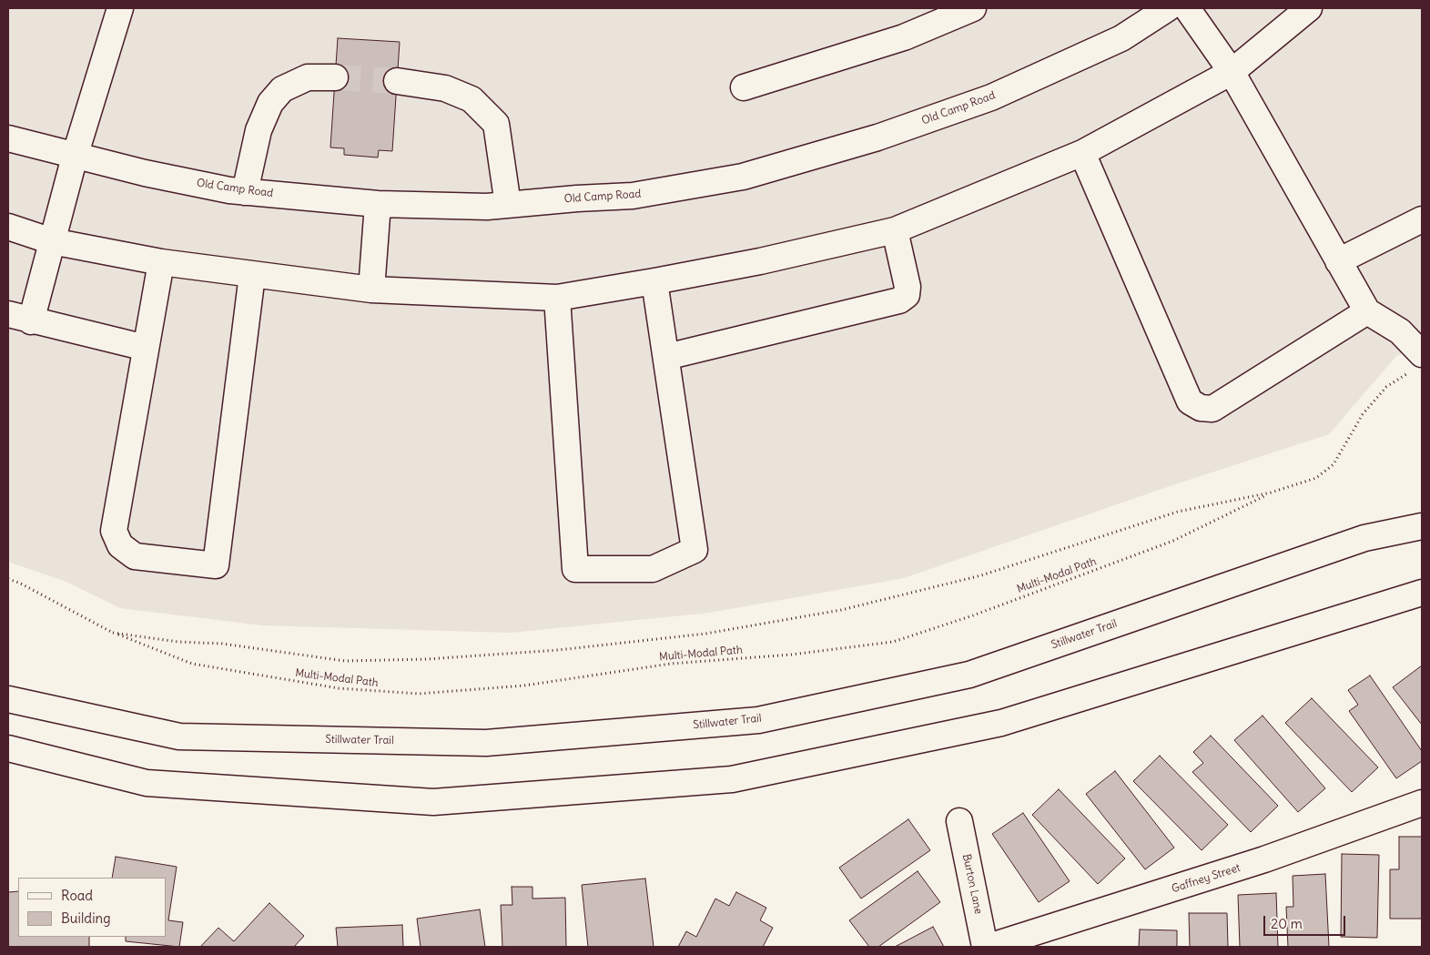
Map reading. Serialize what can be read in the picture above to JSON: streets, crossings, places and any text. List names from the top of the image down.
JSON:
{
  "streets": {
    "main road": [
      "Old Camp Road",
      "Stillwater Trail",
      "Gaffney Street",
      "Burton Lane"
    ],
    "path": ["Multi-Modal Path"]
  },
  "legend": ["Road", "Building"],
  "scale_bar": "20 m"
}
